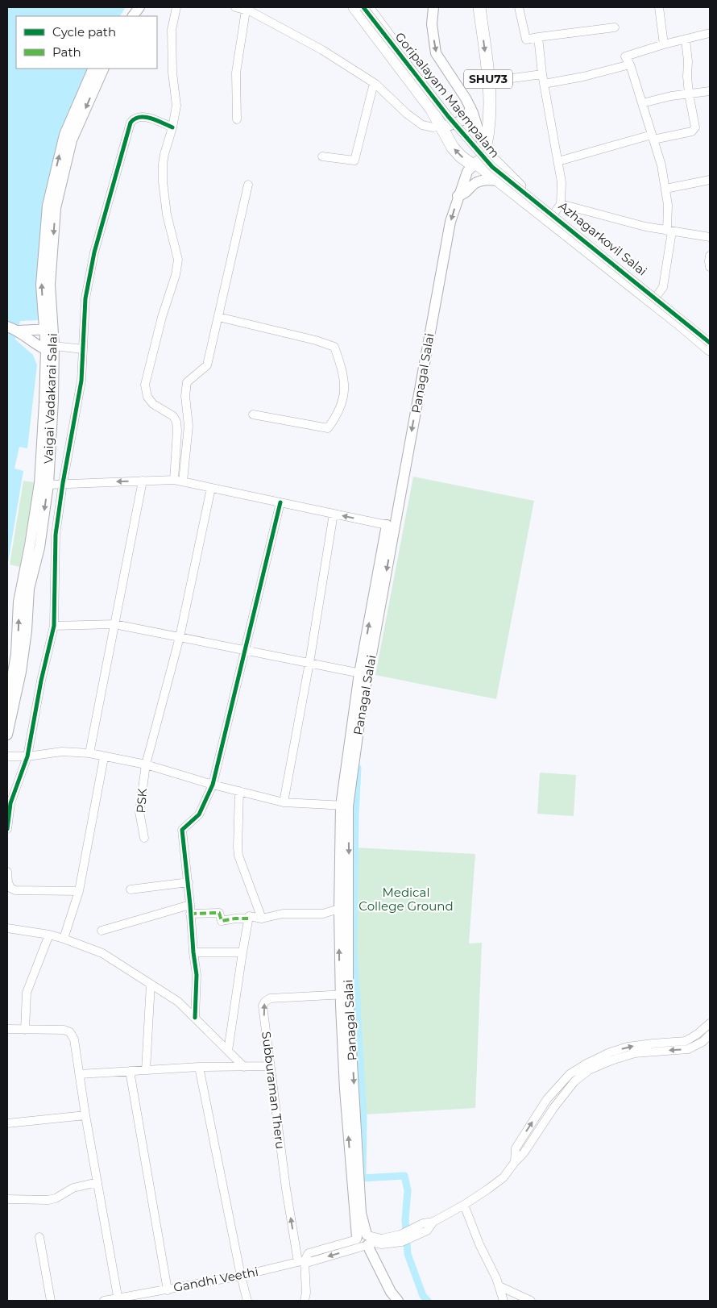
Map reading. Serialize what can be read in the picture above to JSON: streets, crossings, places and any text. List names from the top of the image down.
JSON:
{
  "streets": {
    "highway": ["SHU73", "Azhagarkovil Salai"],
    "main road": ["Panagal Salai", "Vaigai Vadakarai Salai"],
    "street": [
      "Goripalayam Maempalam",
      "PSK",
      "Subburaman Theru",
      "Gandhi Veethi"
    ]
  },
  "crossings": [
    ["SHU73", "Azhagarkovil Salai"],
    ["SHU73", "Panagal Salai"],
    ["Goripalayam Maempalam", "Azhagarkovil Salai"],
    ["Azhagarkovil Salai", "Panagal Salai"],
    ["Panagal Salai", "Subburaman Theru"],
    ["Panagal Salai", "Gandhi Veethi"],
    ["Subburaman Theru", "Gandhi Veethi"]
  ],
  "parks": ["Medical College Ground"],
  "legend": ["Cycle path", "Path"]
}
